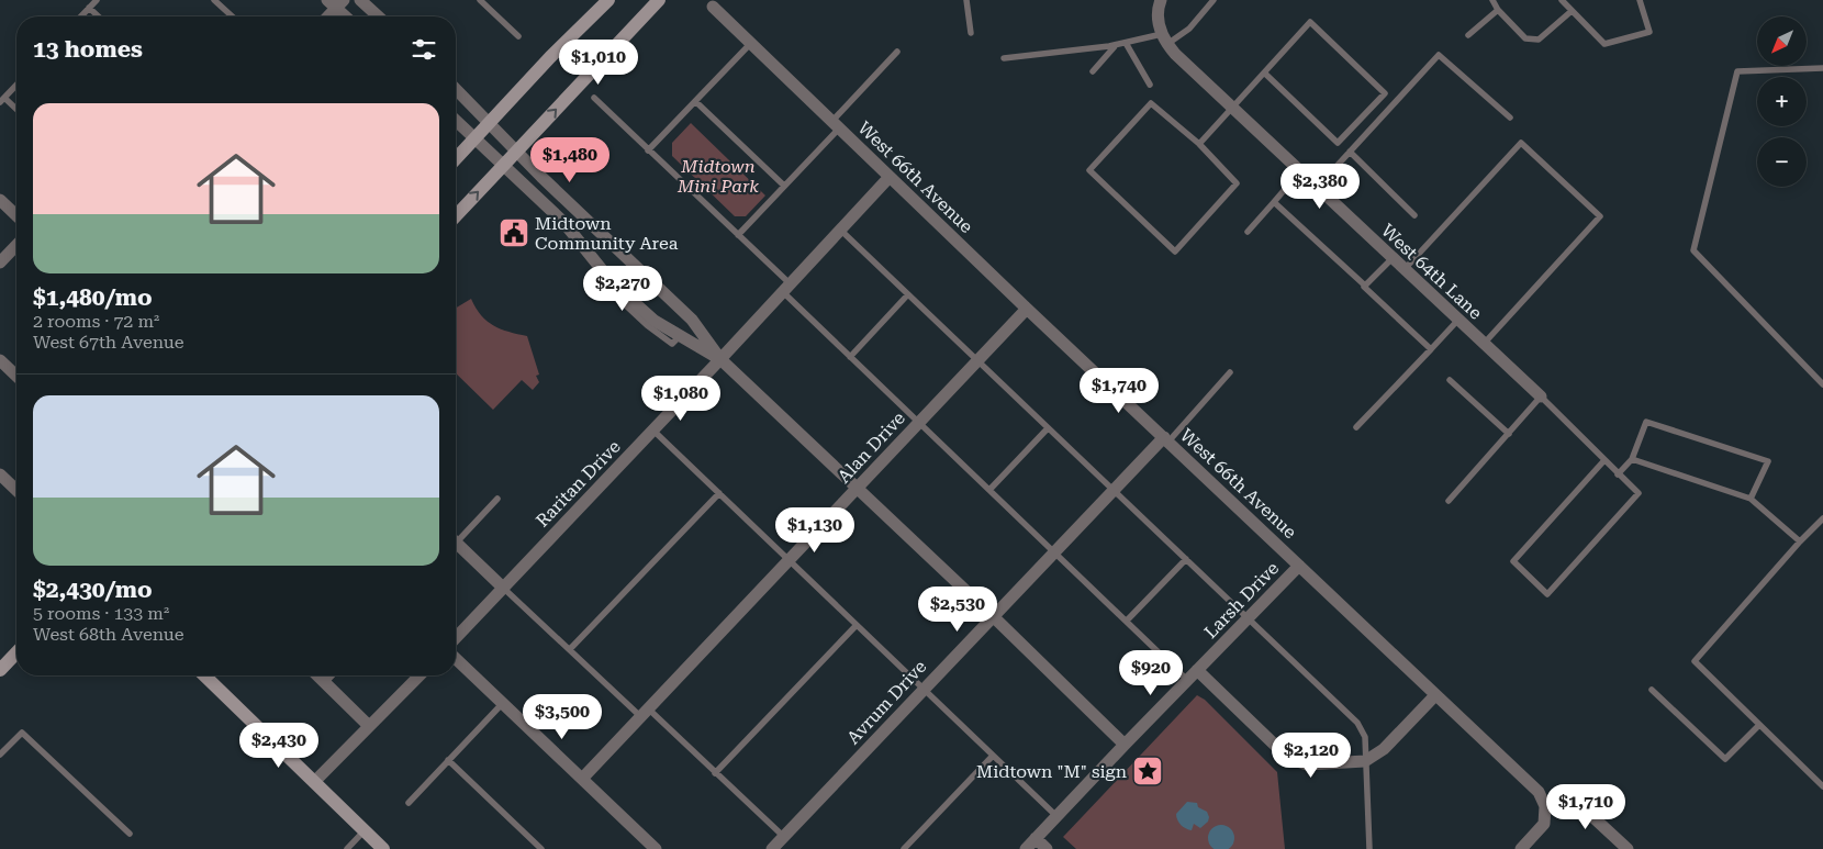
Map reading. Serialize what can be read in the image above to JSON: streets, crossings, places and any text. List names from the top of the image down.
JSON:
{
  "streets": {
    "street": [
      "West 66th Avenue",
      "West 64th Lane",
      "Alan Drive",
      "Raritan Drive",
      "Larsh Drive",
      "Avrum Drive"
    ]
  },
  "crossings": [
    ["West 66th Avenue", "Alan Drive"],
    ["West 66th Avenue", "Raritan Drive"],
    ["West 66th Avenue", "Larsh Drive"],
    ["West 66th Avenue", "Avrum Drive"]
  ],
  "parks": ["Midtown Mini Park"],
  "places": {
    "public building": ["Midtown Community Area"],
    "place": ["Midtown \"M\" sign"]
  },
  "north": "bottom left",
  "page": {
    "map_buttons": ["+", "−"],
    "heading": "13 homes",
    "price": [
      "$1,010",
      "$1,480",
      "$2,380",
      "$2,270",
      "$1,740",
      "$1,080",
      "$1,130",
      "$2,530",
      "$920",
      "$3,500",
      "$2,430",
      "$2,120",
      "$1,710"
    ],
    "list": [
      {
        "name": "$1,480/mo",
        "note": "2 rooms · 72 m² · West 67th Avenue"
      },
      {
        "name": "$2,430/mo",
        "note": "5 rooms · 133 m² · West 68th Avenue"
      }
    ]
  }
}
